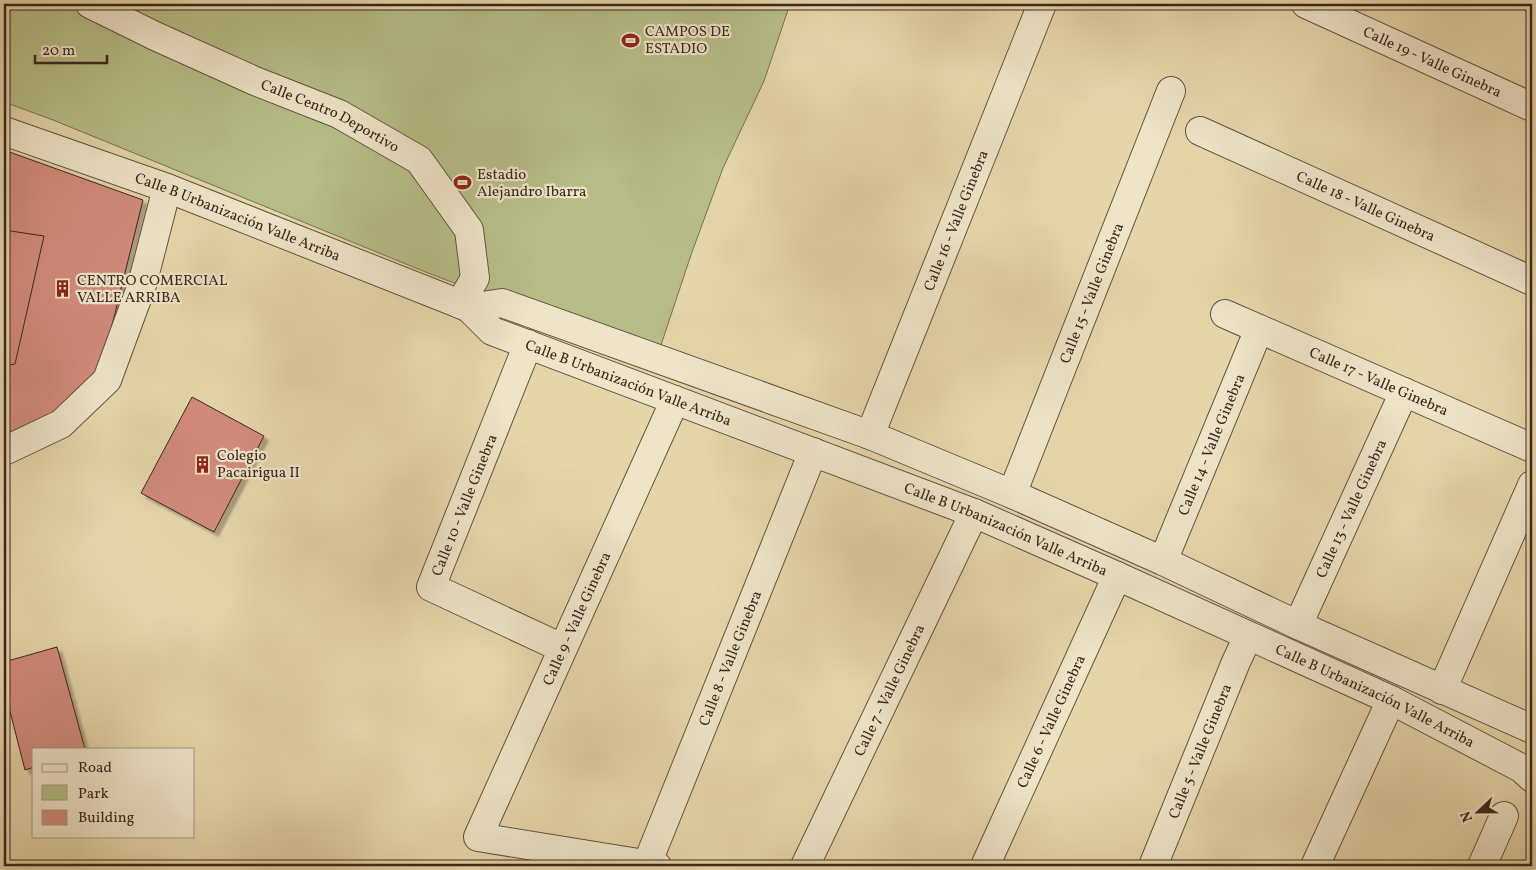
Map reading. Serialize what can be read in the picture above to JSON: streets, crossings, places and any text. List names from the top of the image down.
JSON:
{
  "streets": {
    "street": [
      "Calle 19 - Valle Ginebra",
      "Calle Centro Deportivo",
      "Calle 18 - Valle Ginebra",
      "Calle B Urbanización Valle Arriba",
      "Calle 16 - Valle Ginebra",
      "Calle 15 - Valle Ginebra",
      "Calle 17 - Valle Ginebra",
      "Calle 14 - Valle Ginebra",
      "Calle 10 - Valle Ginebra",
      "Calle 13 - Valle Ginebra",
      "Calle 9 - Valle Ginebra",
      "Calle 8 - Valle Ginebra",
      "Calle 7 - Valle Ginebra",
      "Calle 6 - Valle Ginebra",
      "Calle 5 - Valle Ginebra"
    ]
  },
  "crossings": [
    ["Calle Centro Deportivo", "Calle B Urbanización Valle Arriba"],
    ["Calle B Urbanización Valle Arriba", "Calle 16 - Valle Ginebra"],
    ["Calle B Urbanización Valle Arriba", "Calle 15 - Valle Ginebra"],
    ["Calle B Urbanización Valle Arriba", "Calle 14 - Valle Ginebra"],
    ["Calle B Urbanización Valle Arriba", "Calle 10 - Valle Ginebra"],
    ["Calle B Urbanización Valle Arriba", "Calle 13 - Valle Ginebra"],
    ["Calle B Urbanización Valle Arriba", "Calle 9 - Valle Ginebra"],
    ["Calle B Urbanización Valle Arriba", "Calle 8 - Valle Ginebra"],
    ["Calle B Urbanización Valle Arriba", "Calle 7 - Valle Ginebra"],
    ["Calle B Urbanización Valle Arriba", "Calle 6 - Valle Ginebra"],
    ["Calle B Urbanización Valle Arriba", "Calle 5 - Valle Ginebra"],
    ["Calle 17 - Valle Ginebra", "Calle 14 - Valle Ginebra"],
    ["Calle 17 - Valle Ginebra", "Calle 13 - Valle Ginebra"],
    ["Calle 10 - Valle Ginebra", "Calle 9 - Valle Ginebra"],
    ["Calle 9 - Valle Ginebra", "Calle 8 - Valle Ginebra"]
  ],
  "places": {
    "sports": ["CAMPOS DE ESTADIO", "Estadio Alejandro Ibarra"],
    "building": ["CENTRO COMERCIAL VALLE ARRIBA", "Colegio Pacairigua II"]
  },
  "legend": ["Road", "Park", "Building"],
  "scale_bar": "20 m",
  "north": "left"
}
